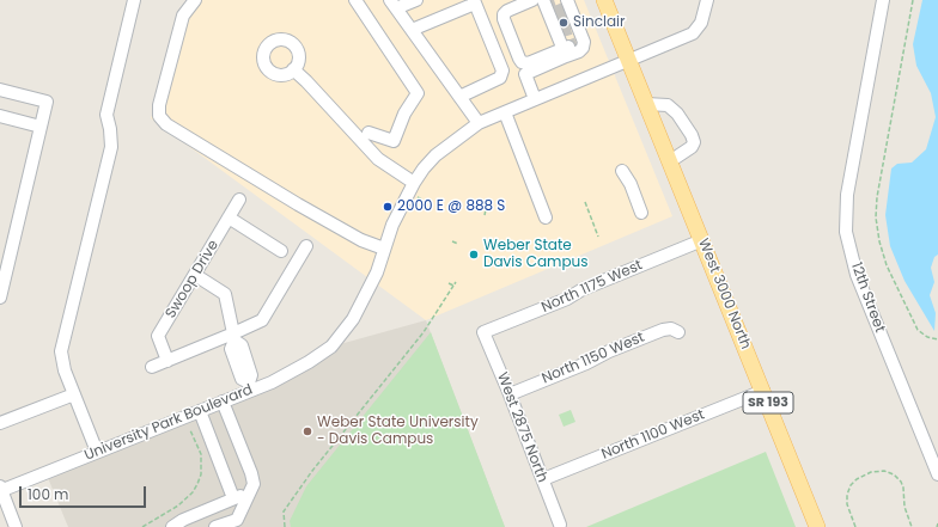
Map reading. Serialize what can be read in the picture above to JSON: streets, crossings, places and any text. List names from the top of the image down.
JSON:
{
  "streets": {
    "main road": ["West 3000 North", "SR 193"],
    "street": [
      "Swoop Drive",
      "North 1175 West",
      "12th Street",
      "North 1150 West",
      "University Park Boulevard",
      "West 2875 North",
      "North 1100 West"
    ]
  },
  "crossings": [
    ["North 1175 West", "West 3000 North"],
    ["North 1175 West", "West 2875 North"],
    ["West 3000 North", "SR 193"],
    ["West 3000 North", "University Park Boulevard"],
    ["West 3000 North", "North 1100 West"],
    ["North 1150 West", "West 2875 North"],
    ["SR 193", "University Park Boulevard"],
    ["West 2875 North", "North 1100 West"]
  ],
  "places": [
    "Sinclair",
    "2000 E @ 888 S",
    "Weber State Davis Campus",
    "Weber State University - Davis Campus"
  ],
  "scale_bar": "100 m"
}
